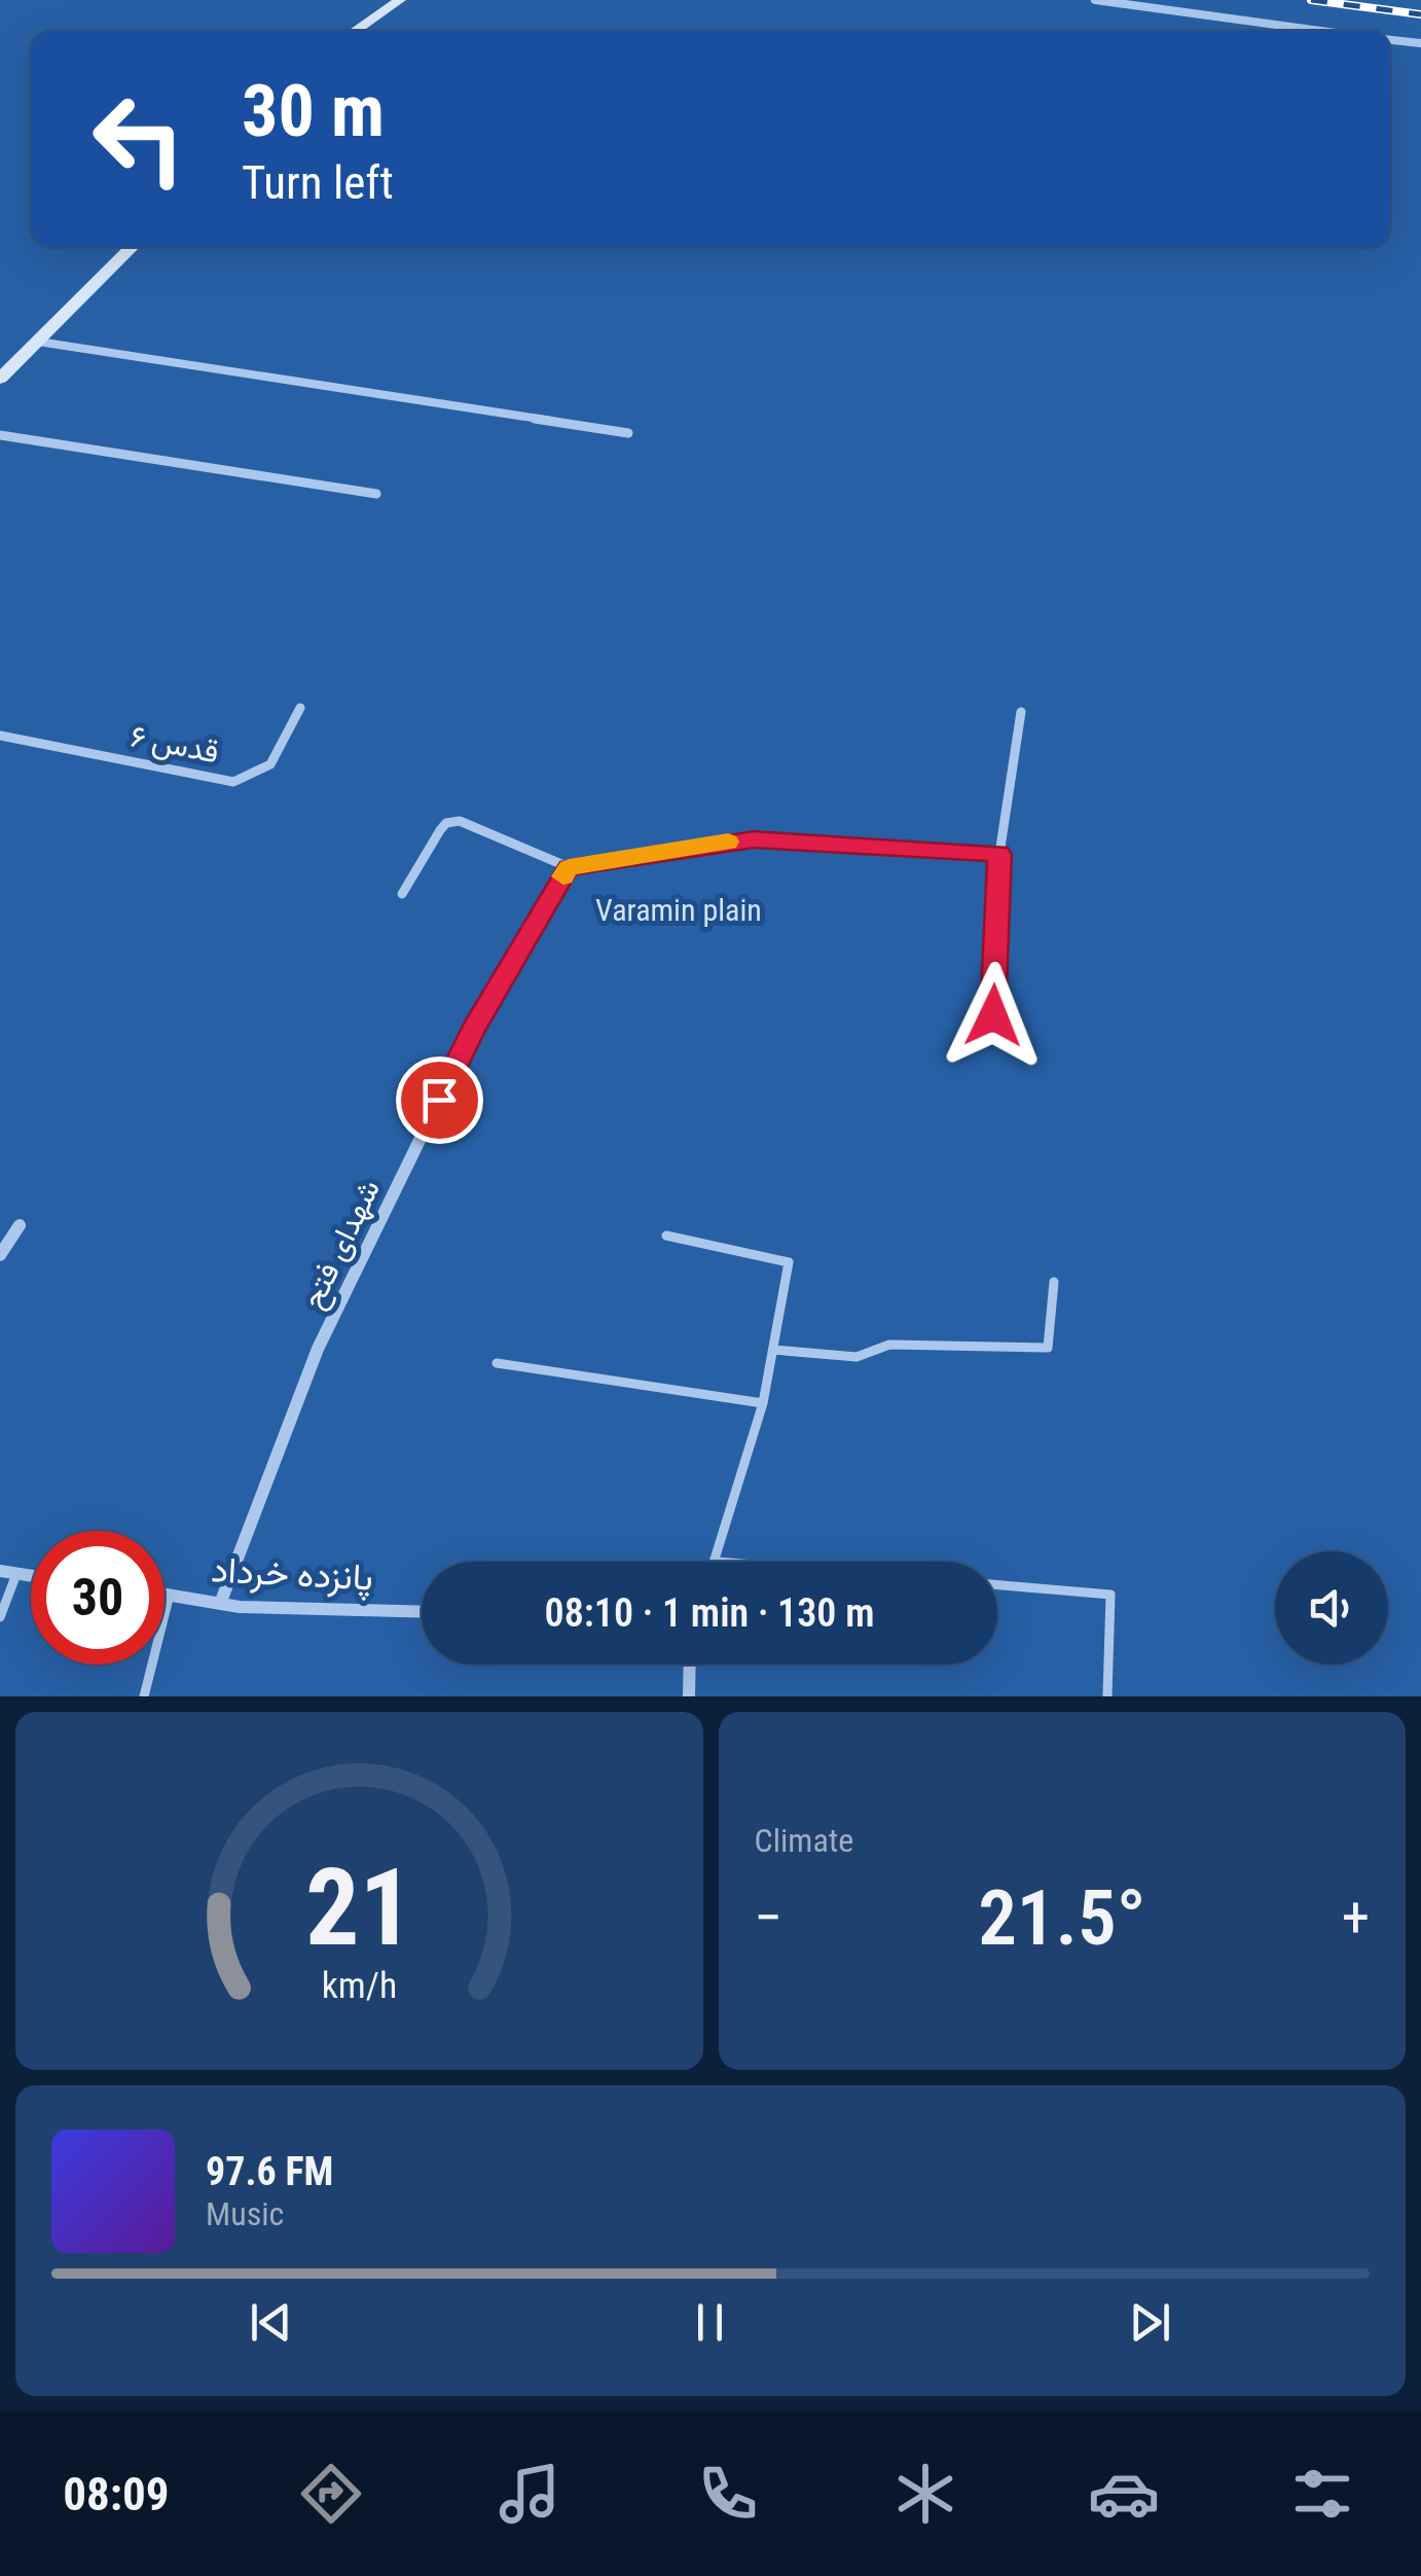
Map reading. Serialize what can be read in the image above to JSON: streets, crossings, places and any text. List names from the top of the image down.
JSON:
{
  "streets": {
    "street": ["قدس ۶", "شهدای فتح", "پانزده خرداد"]
  },
  "crossings": [
    ["شهدای فتح", "پانزده خرداد"]
  ],
  "parks": ["Varamin plain"],
  "page": {
    "turn": ["30 m", "Turn left"],
    "limit": "30",
    "trip": "08:10 · 1 min · 130 m",
    "tile": "Climate",
    "heat": ["−", "21.5°", "+"],
    "song": ["97.6 FM", "Music"],
    "tabs": "08:09",
    "gauge": ["21", "km/h"]
  }
}
